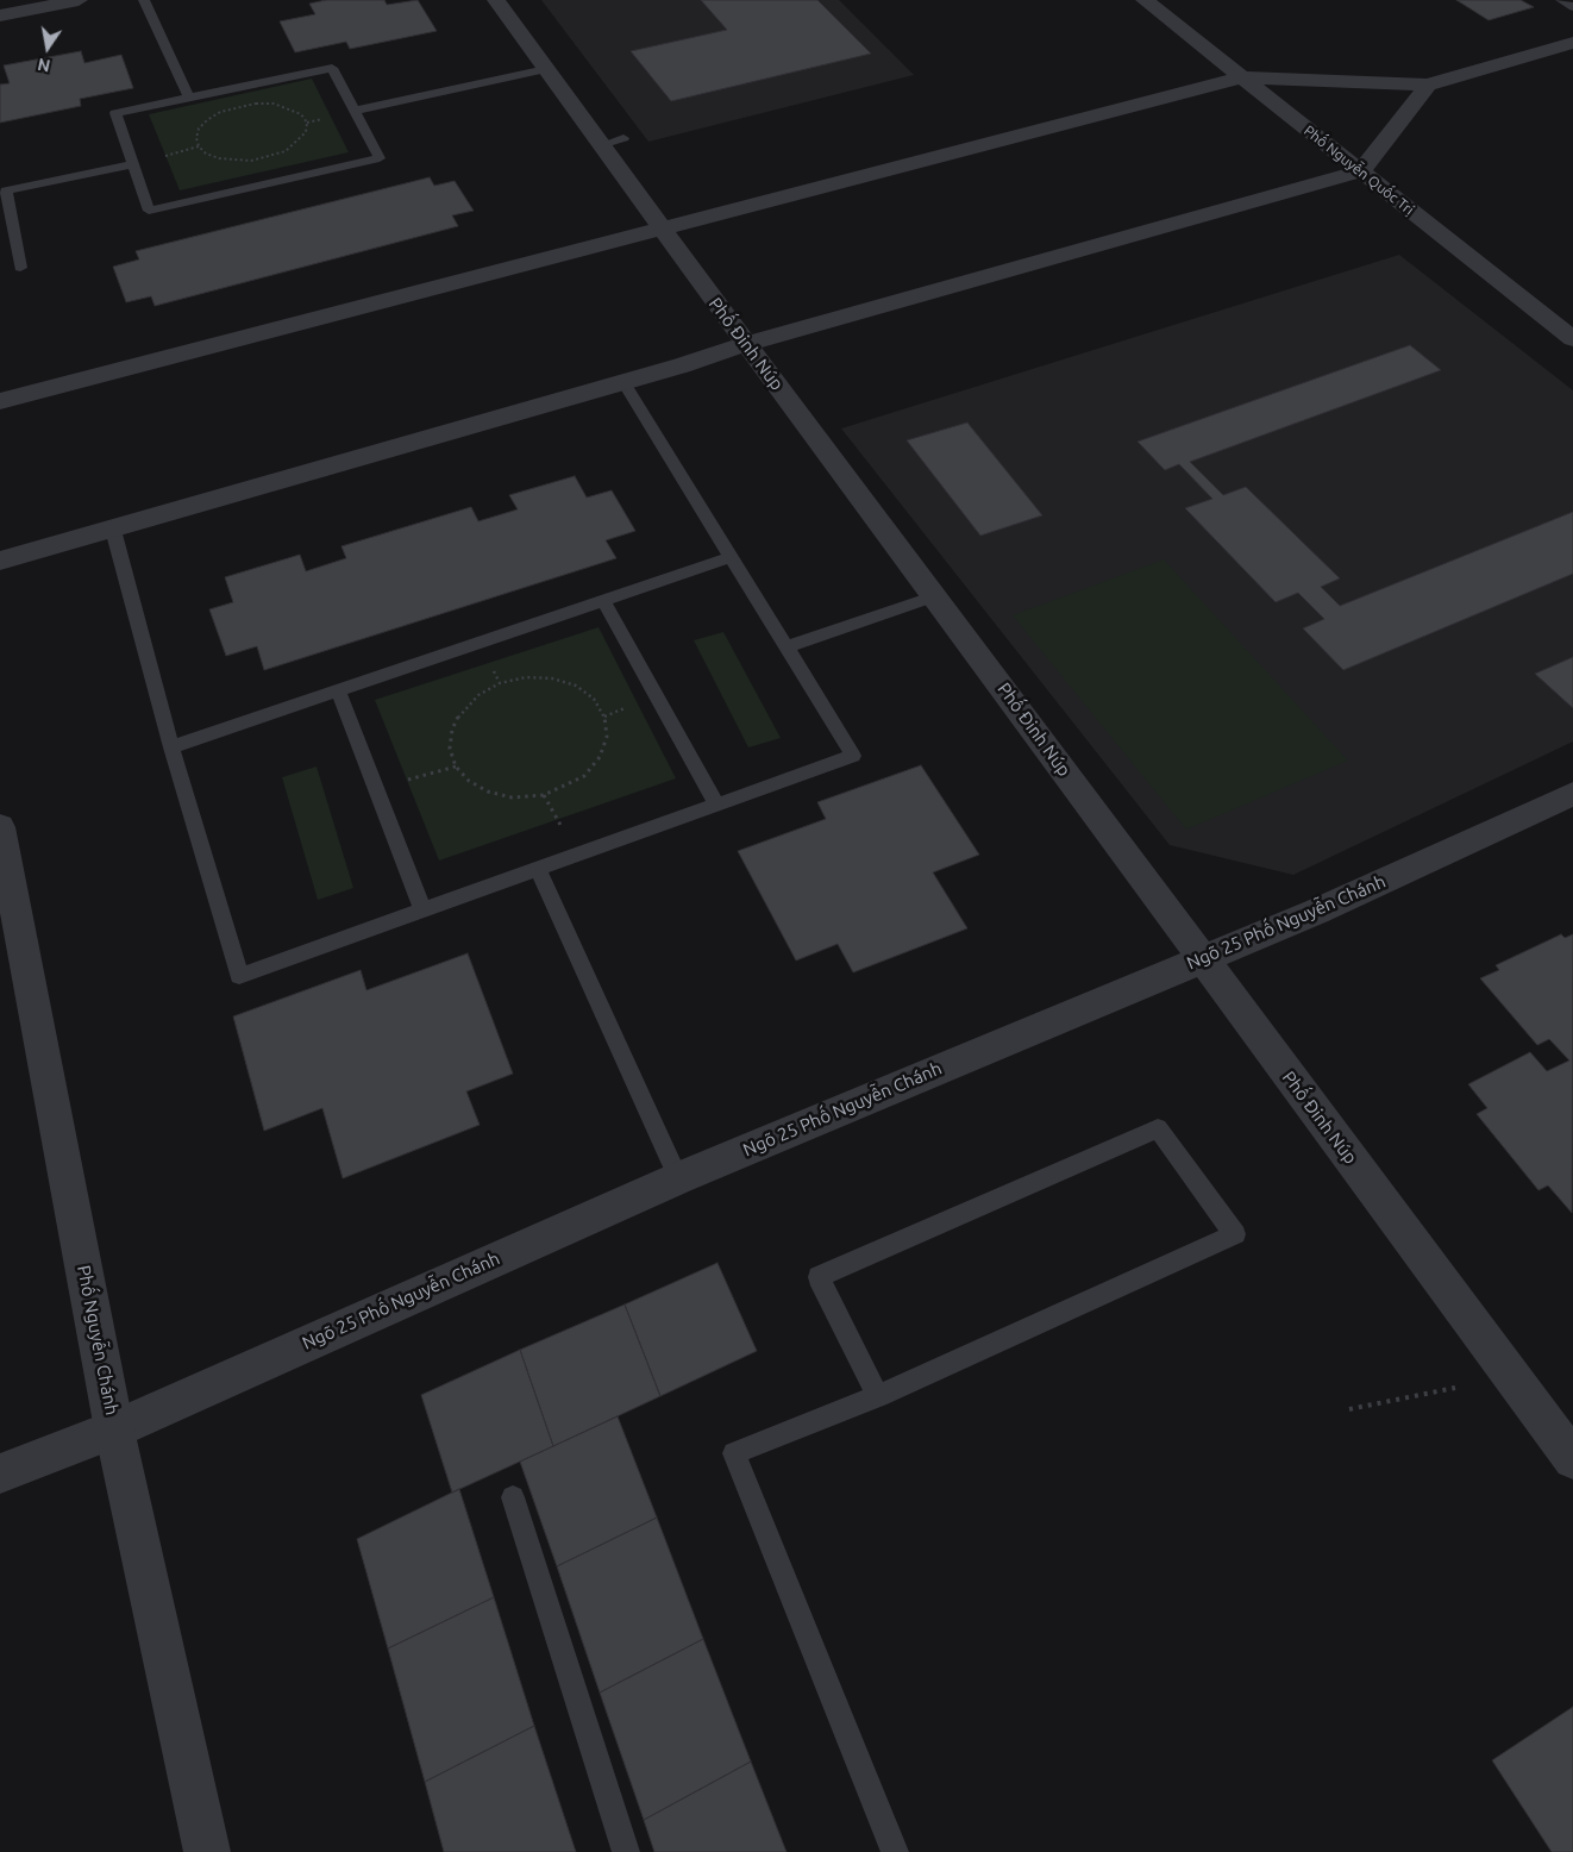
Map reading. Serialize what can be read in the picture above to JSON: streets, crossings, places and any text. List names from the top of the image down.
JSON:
{
  "streets": {
    "street": [
      "Phố Nguyễn Quốc Trị",
      "Phố Đinh Núp",
      "Ngõ 25 Phố Nguyễn Chánh",
      "Phố Nguyễn Chánh"
    ]
  },
  "crossings": [
    ["Phố Đinh Núp", "Ngõ 25 Phố Nguyễn Chánh"],
    ["Ngõ 25 Phố Nguyễn Chánh", "Phố Nguyễn Chánh"]
  ],
  "north": "bottom"
}
